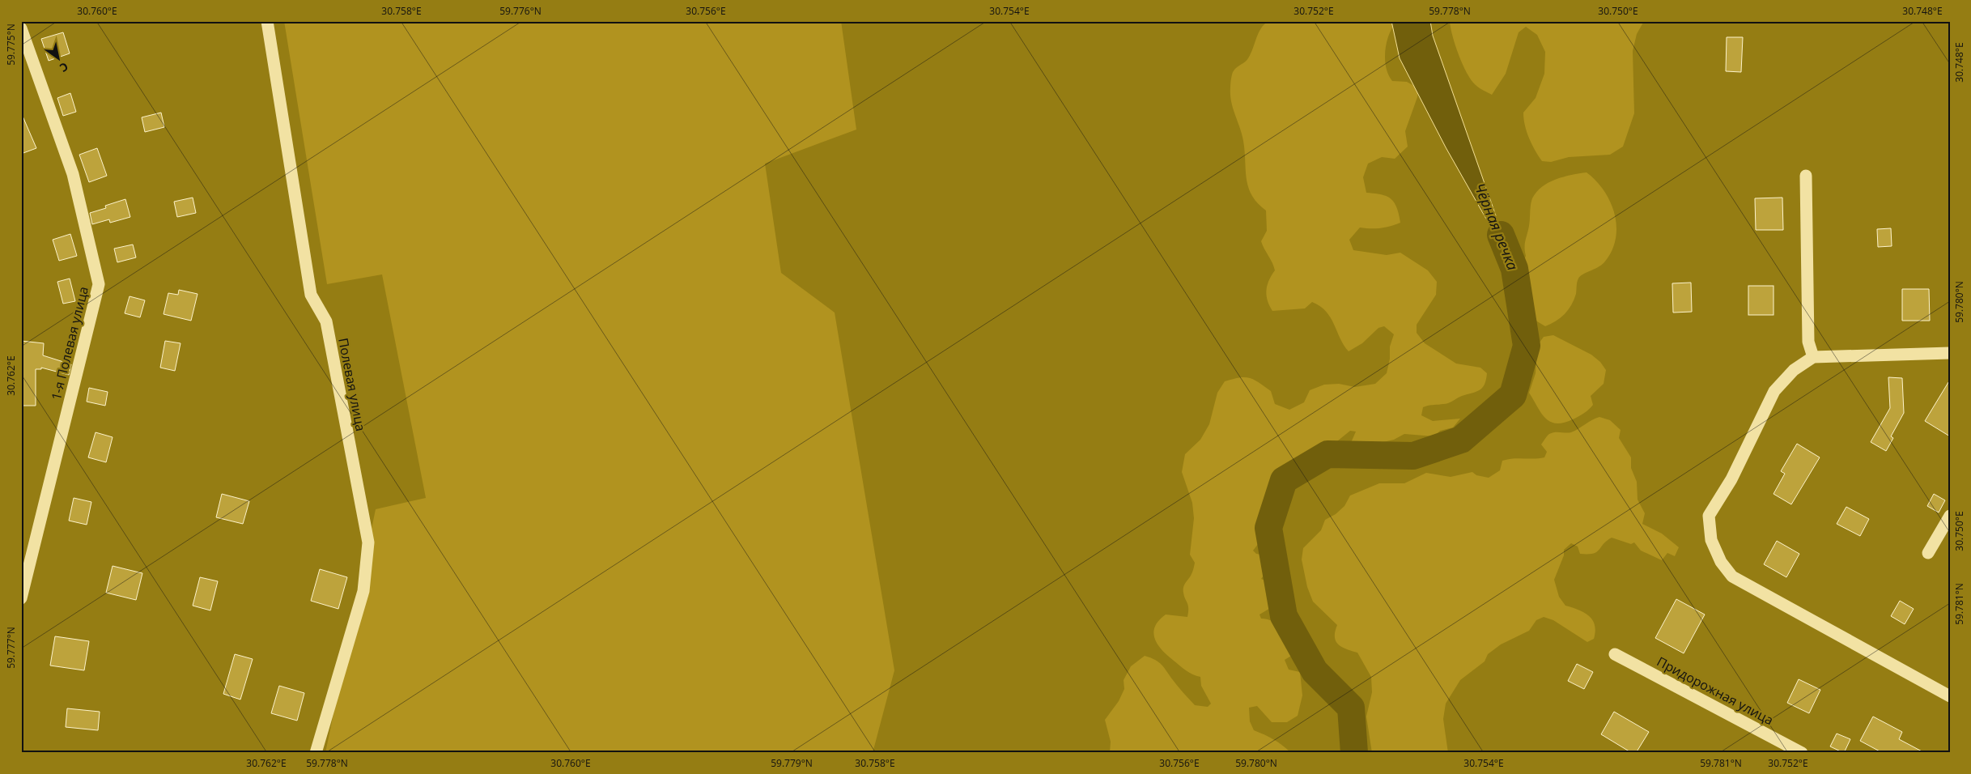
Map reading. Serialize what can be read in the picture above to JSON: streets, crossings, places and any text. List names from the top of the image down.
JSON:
{
  "streets": {
    "street": ["1-я Полевая улица", "Полевая улица", "Придорожная улица"]
  },
  "water": ["Чёрная речка"],
  "north": "bottom right",
  "coordinates": [
    "30.760°E",
    "30.758°E",
    "59.776°N",
    "30.756°E",
    "30.754°E",
    "30.752°E",
    "59.778°N",
    "30.750°E",
    "30.748°E",
    "59.775°N",
    "59.780°N",
    "30.762°E",
    "59.781°N",
    "59.777°N",
    "59.779°N"
  ]
}
